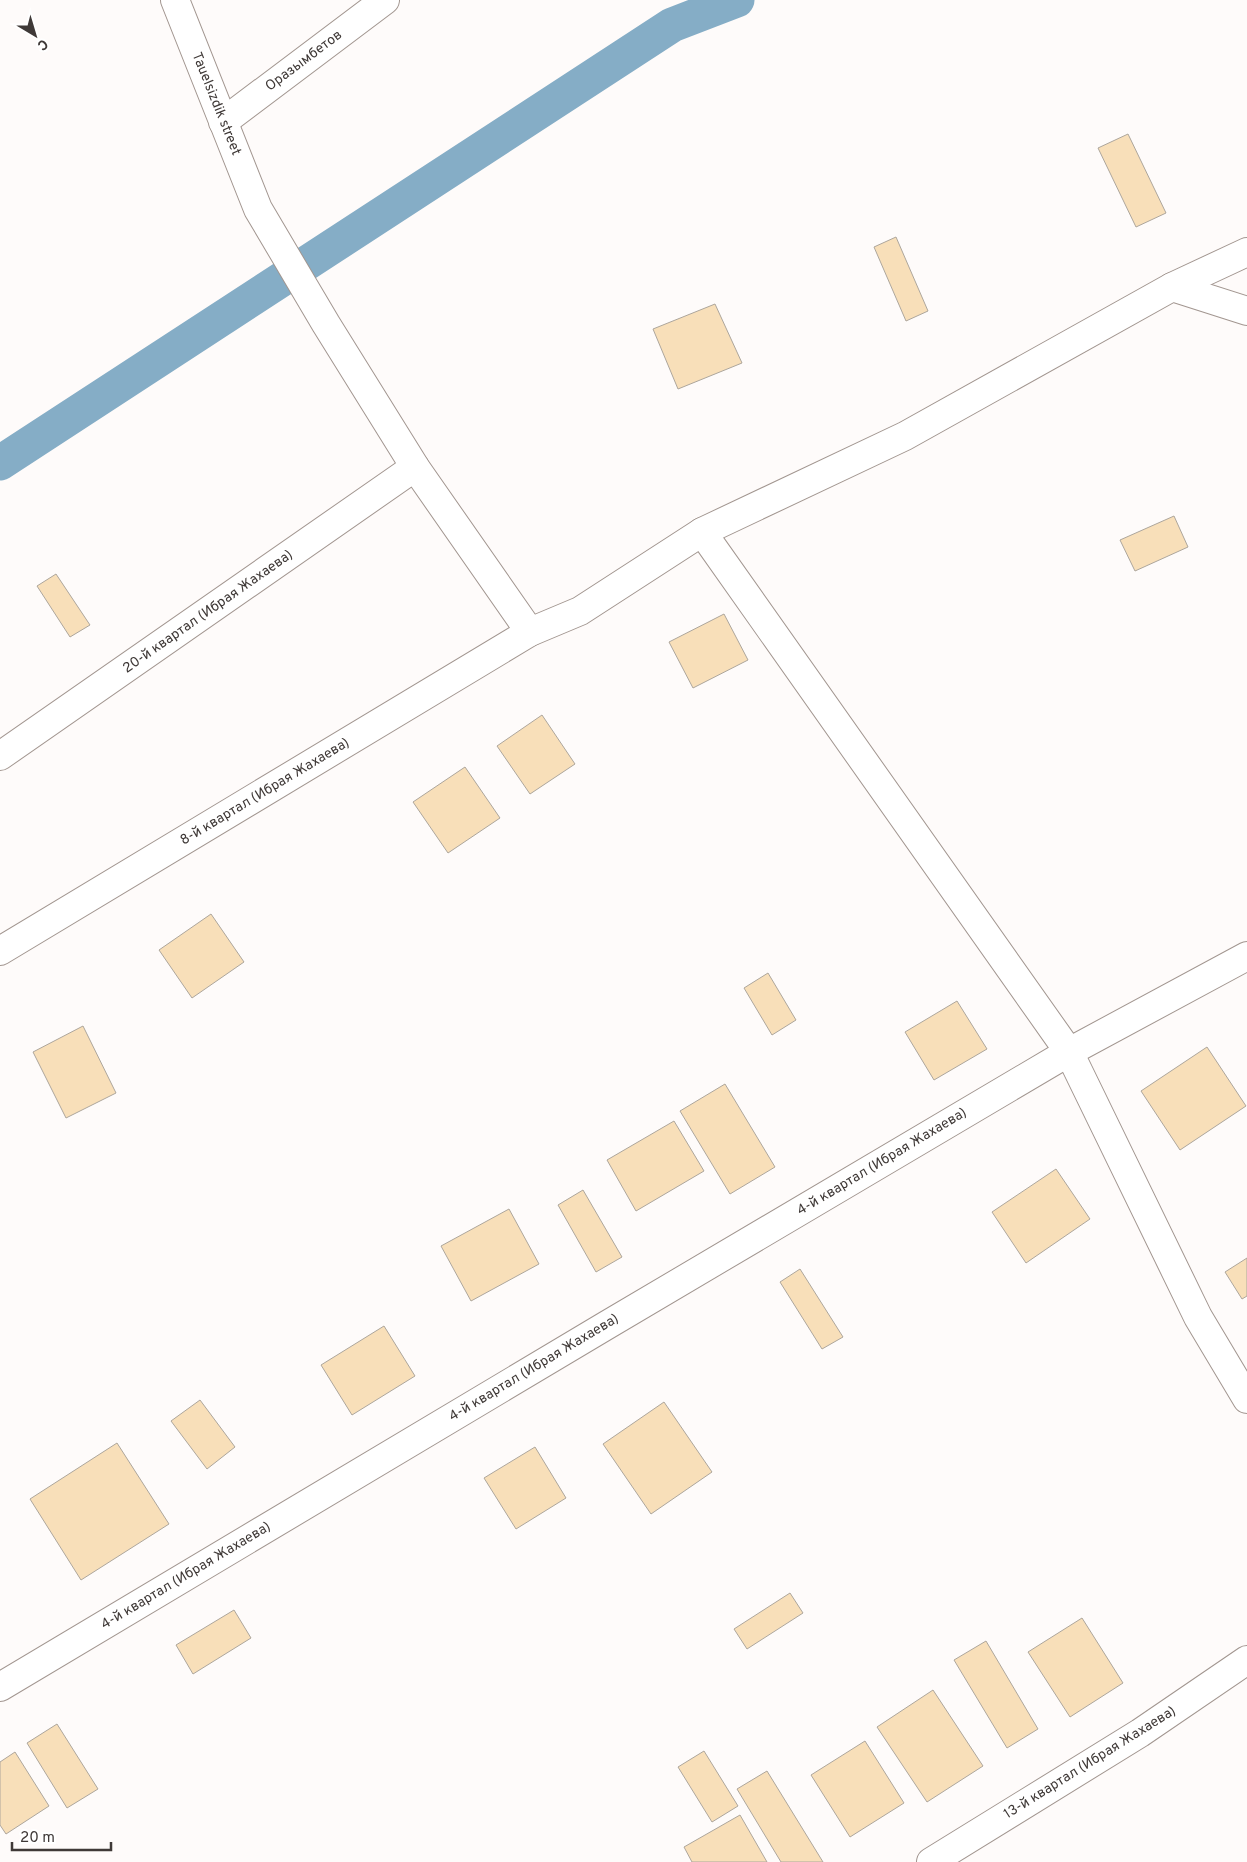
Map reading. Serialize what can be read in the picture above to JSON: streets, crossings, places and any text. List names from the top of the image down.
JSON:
{
  "streets": {
    "street": [
      "Оразымбетов",
      "Tauelsizdik street",
      "20-й квартал (Ибрая Жахаева)",
      "8-й квартал (Ибрая Жахаева)",
      "4-й квартал (Ибрая Жахаева)",
      "13-й квартал (Ибрая Жахаева)"
    ]
  },
  "crossings": [
    ["Оразымбетов", "Tauelsizdik street"],
    ["Tauelsizdik street", "20-й квартал (Ибрая Жахаева)"],
    ["Tauelsizdik street", "8-й квартал (Ибрая Жахаева)"]
  ],
  "scale_bar": "20 m",
  "north": "bottom right"
}
